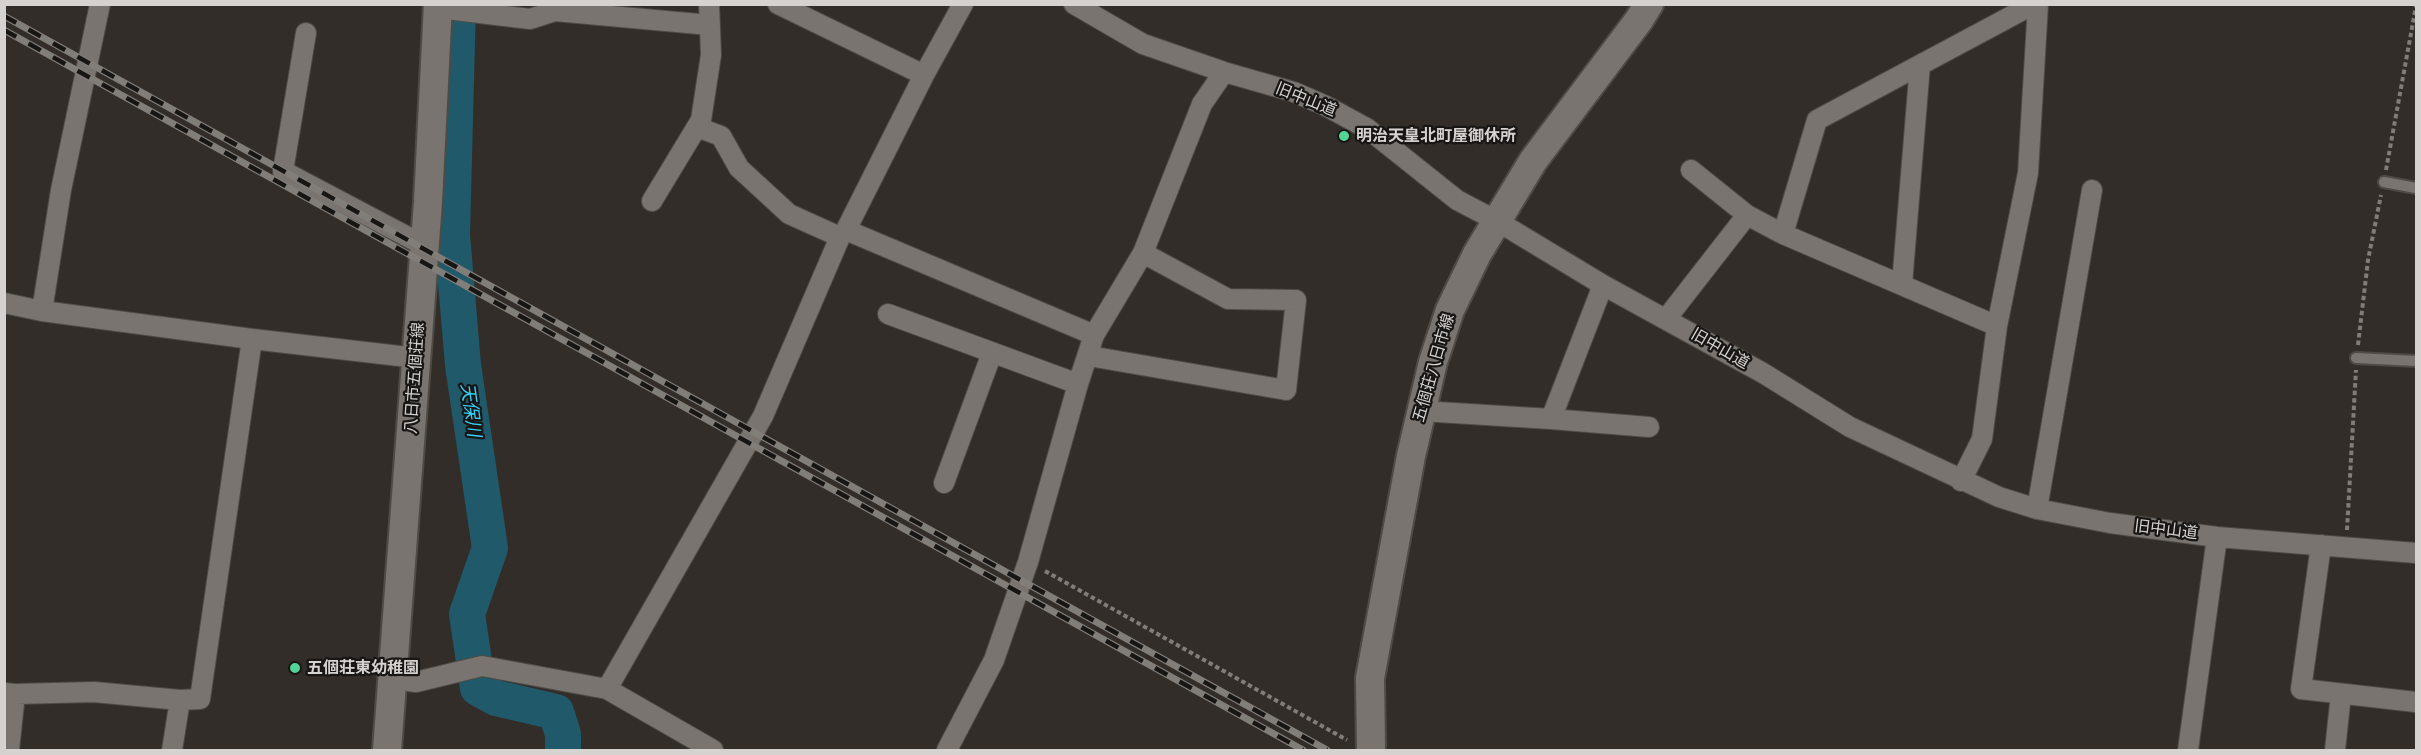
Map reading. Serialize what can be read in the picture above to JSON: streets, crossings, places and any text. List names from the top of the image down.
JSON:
{
  "streets": {
    "main road": ["五個荘八日市線", "八日市五個荘線"],
    "street": ["旧中山道"]
  },
  "crossings": [
    ["旧中山道", "五個荘八日市線"]
  ],
  "water": ["天保川"],
  "places": ["明治天皇北町屋御休所", "五個荘東幼稚園"]
}
